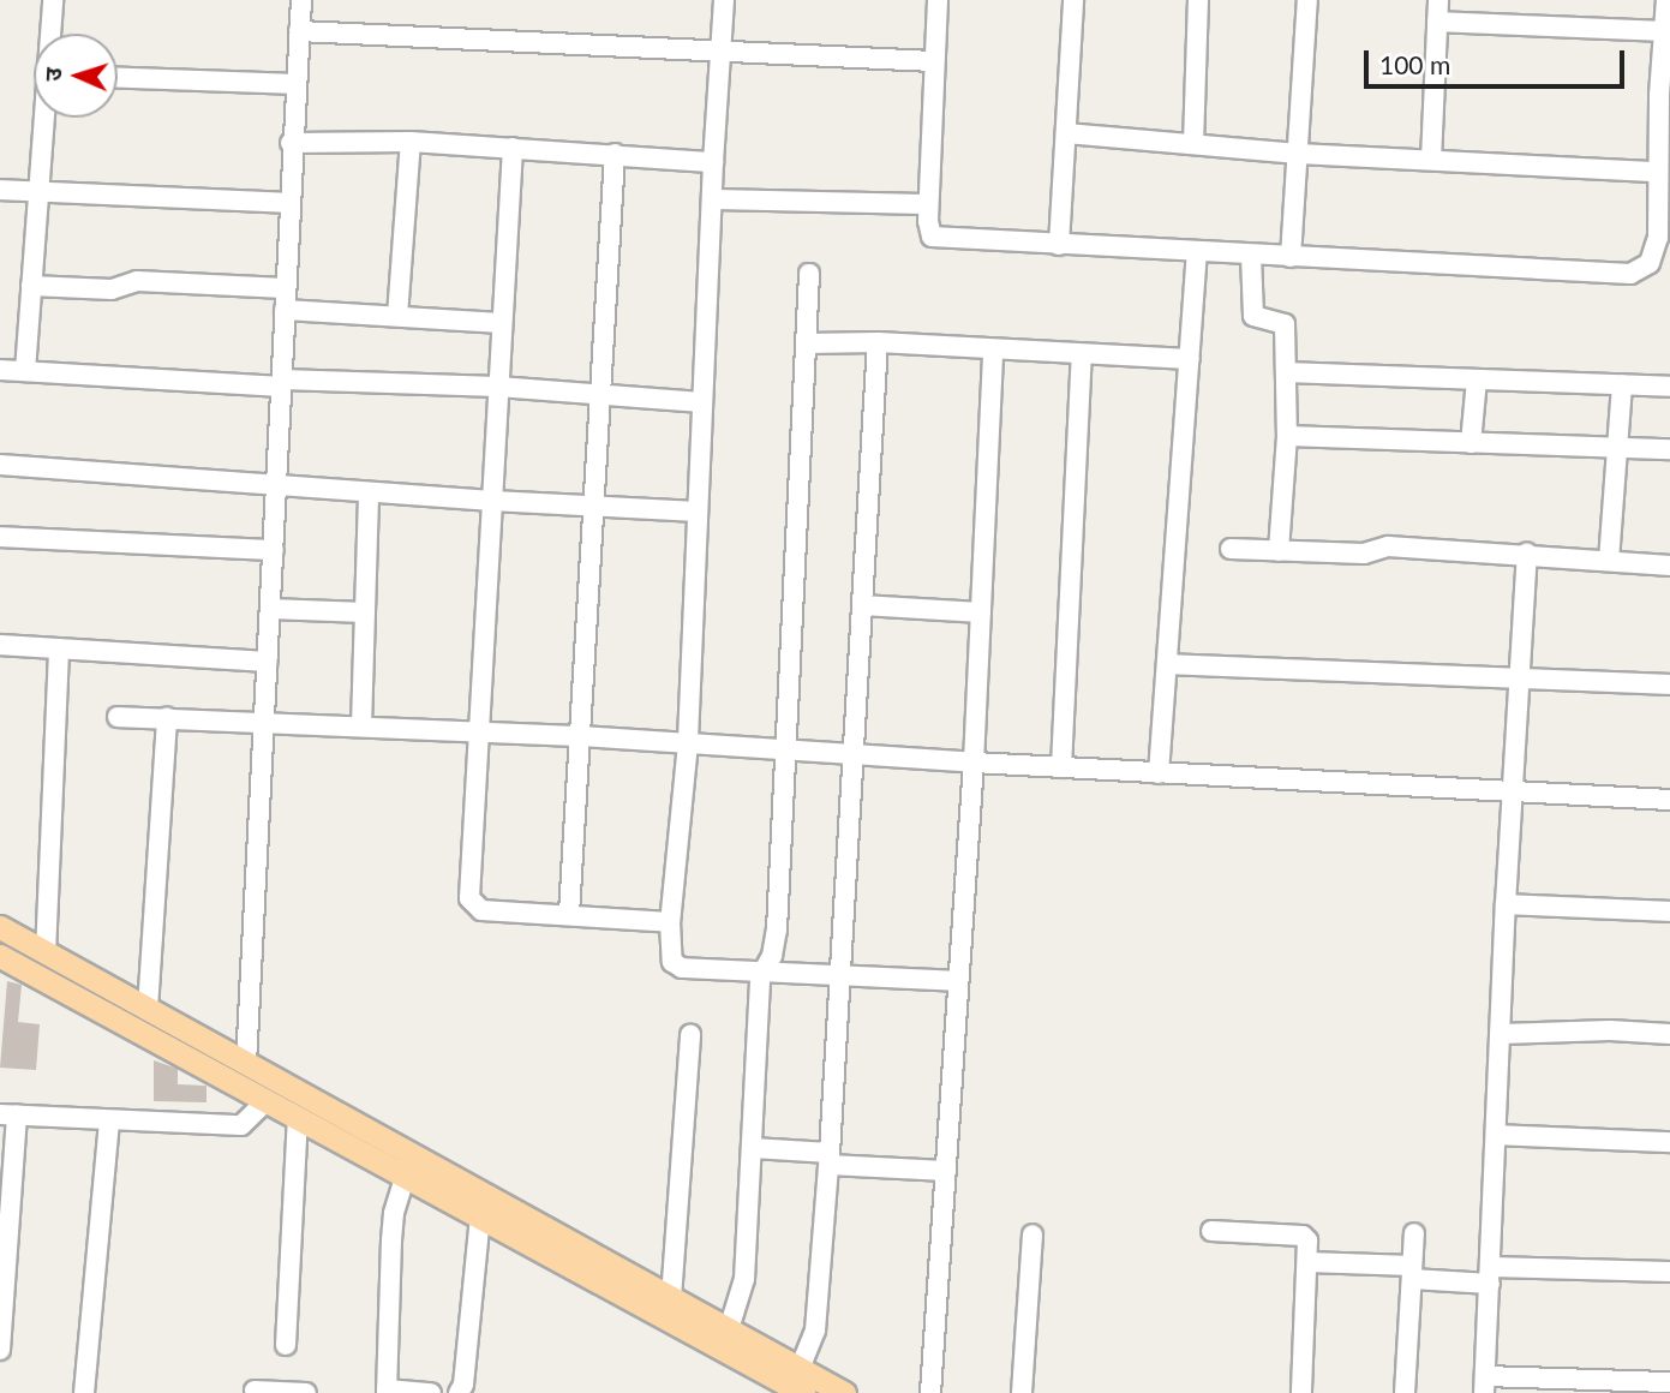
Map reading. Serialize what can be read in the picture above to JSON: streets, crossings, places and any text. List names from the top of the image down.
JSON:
{
  "scale_bar": "100 m",
  "north": "left"
}
